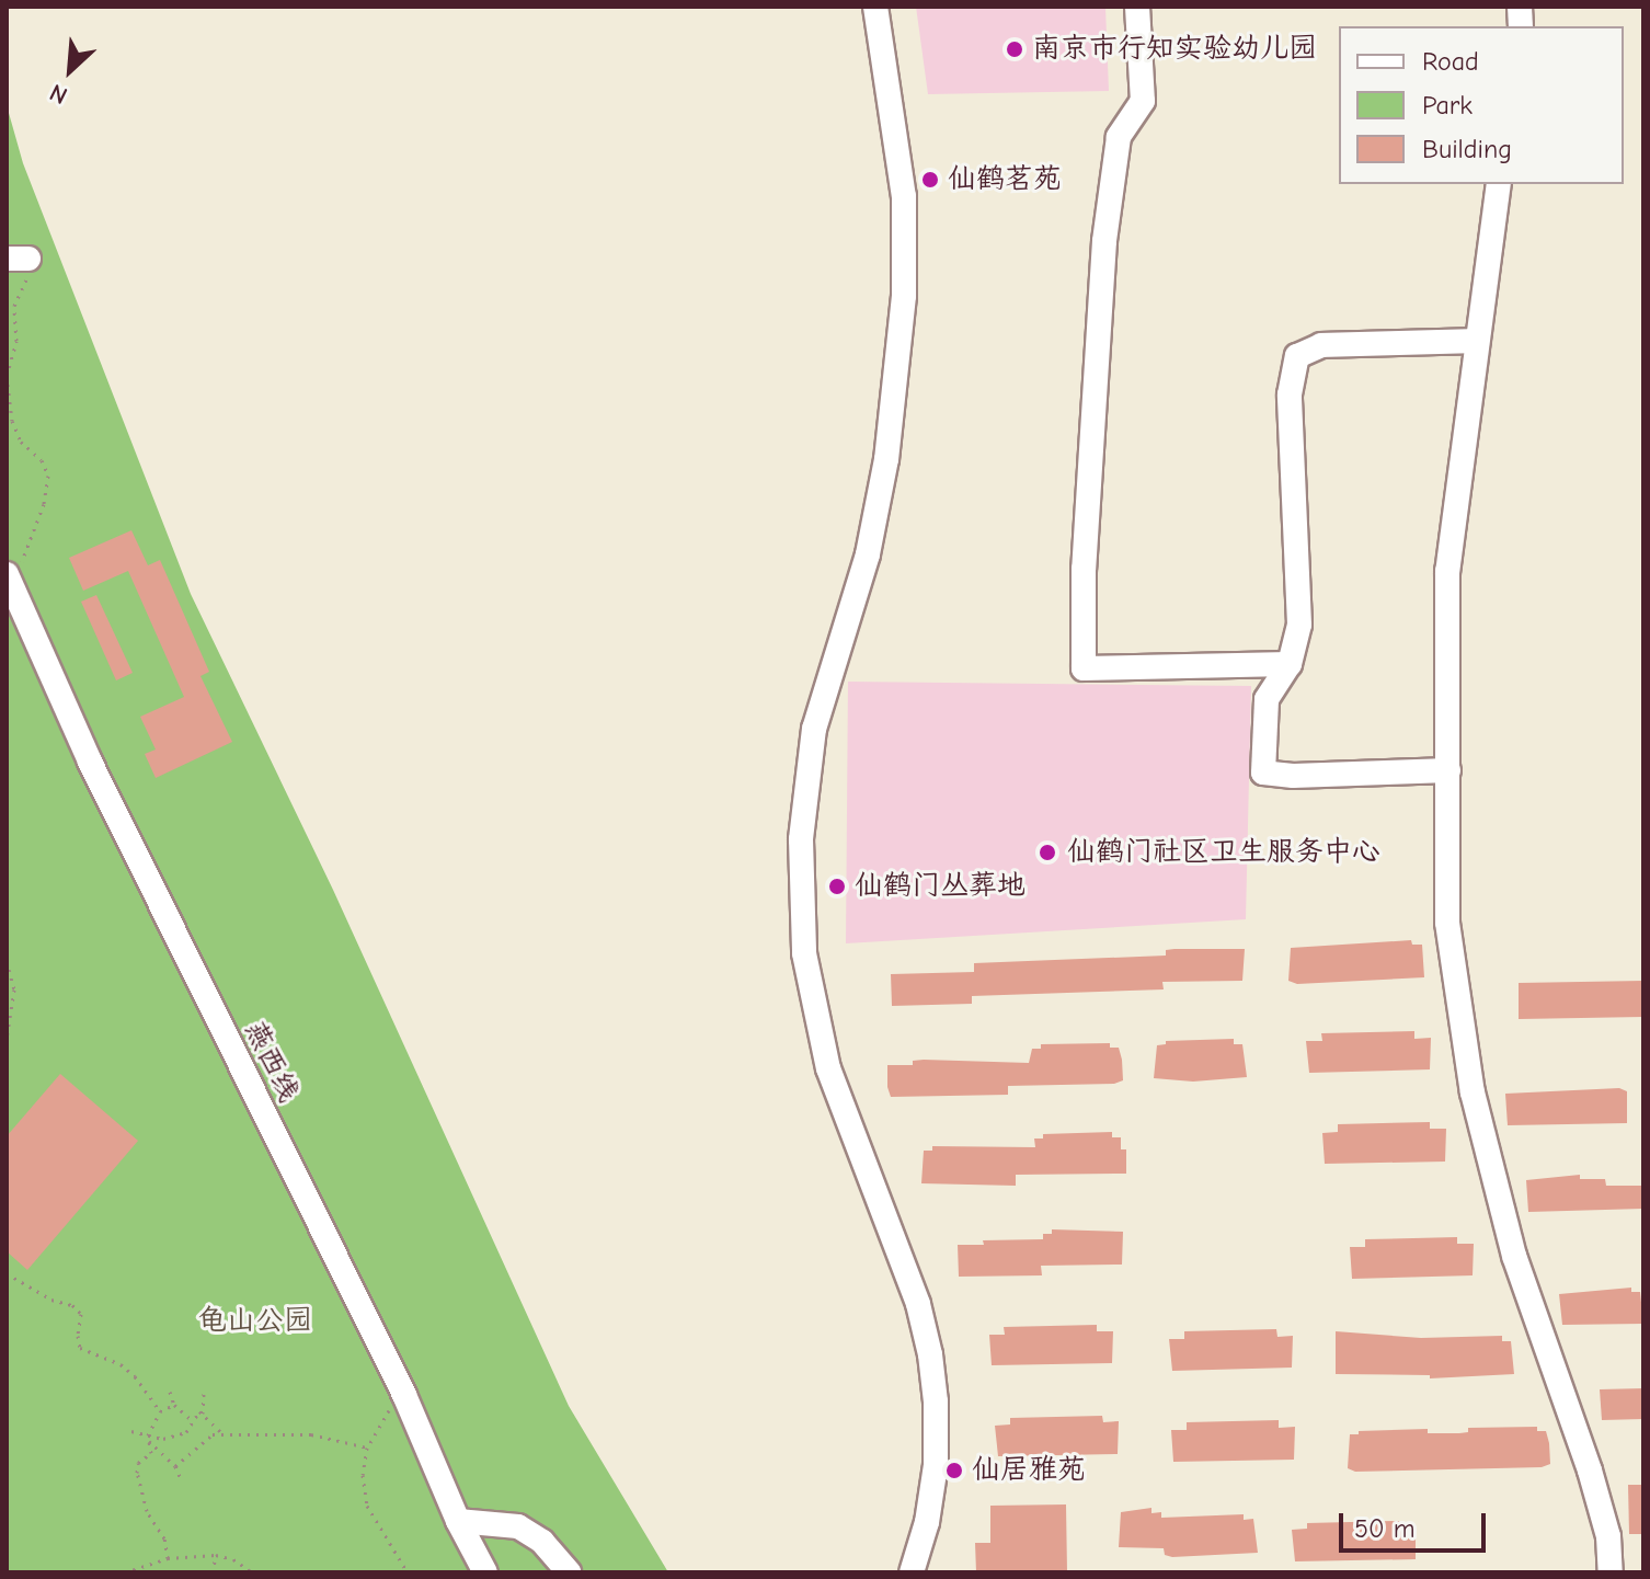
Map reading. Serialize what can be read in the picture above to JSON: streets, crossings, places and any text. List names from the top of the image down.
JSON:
{
  "streets": {
    "street": ["燕西线"]
  },
  "parks": ["龟山公园"],
  "places": [
    "南京市行知实验幼儿园",
    "仙鹤茗苑",
    "仙鹤门社区卫生服务中心",
    "仙鹤门丛葬地",
    "仙居雅苑"
  ],
  "legend": ["Road", "Park", "Building"],
  "scale_bar": "50 m",
  "north": "bottom left"
}
